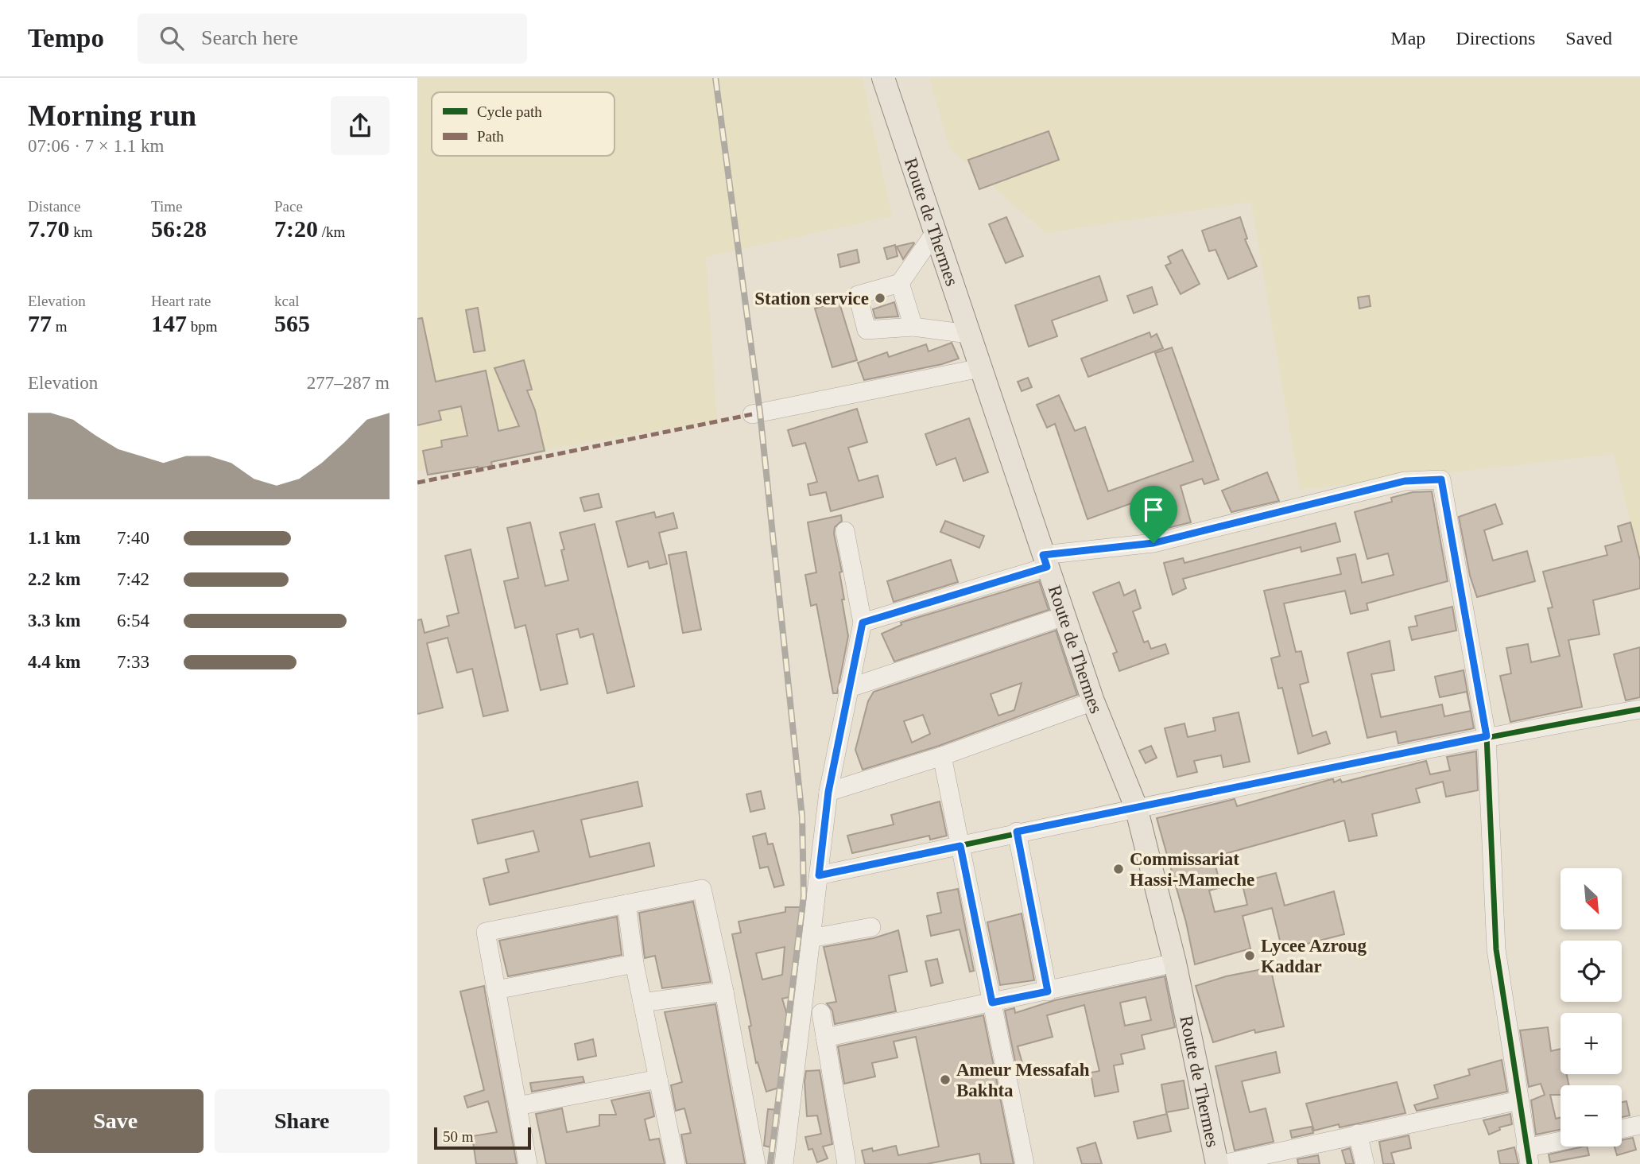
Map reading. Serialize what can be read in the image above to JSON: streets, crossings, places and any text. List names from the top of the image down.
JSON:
{
  "streets": {
    "main road": ["Route de Thermes"]
  },
  "places": [
    "Station service",
    "Commissariat Hassi-Mameche",
    "Lycee Azroug Kaddar",
    "Ameur Messafah Bakhta"
  ],
  "legend": ["Cycle path", "Path"],
  "scale_bar": "50 m",
  "north": "bottom right",
  "page": {
    "header": "Tempo",
    "search": "Search here",
    "nav": ["Map", "Directions", "Saved"],
    "heading": ["Morning run", "07:06 · 7 × 1.1 km"],
    "stats": [
      ["Distance", "7.70 km"],
      ["Time", "56:28"],
      ["Pace", "7:20 /km"],
      ["Elevation", "77 m"],
      ["Heart rate", "147 bpm"],
      ["kcal", "565"]
    ],
    "chart": ["Elevation", "277–287 m"],
    "list": [
      {
        "name": "1.1 km",
        "note": "7:40"
      },
      {
        "name": "2.2 km",
        "note": "7:42"
      },
      {
        "name": "3.3 km",
        "note": "6:54"
      },
      {
        "name": "4.4 km",
        "note": "7:33"
      }
    ],
    "map_buttons": ["+", "−"],
    "buttons": ["Save", "Share"],
    "scale": "50 m"
  }
}
